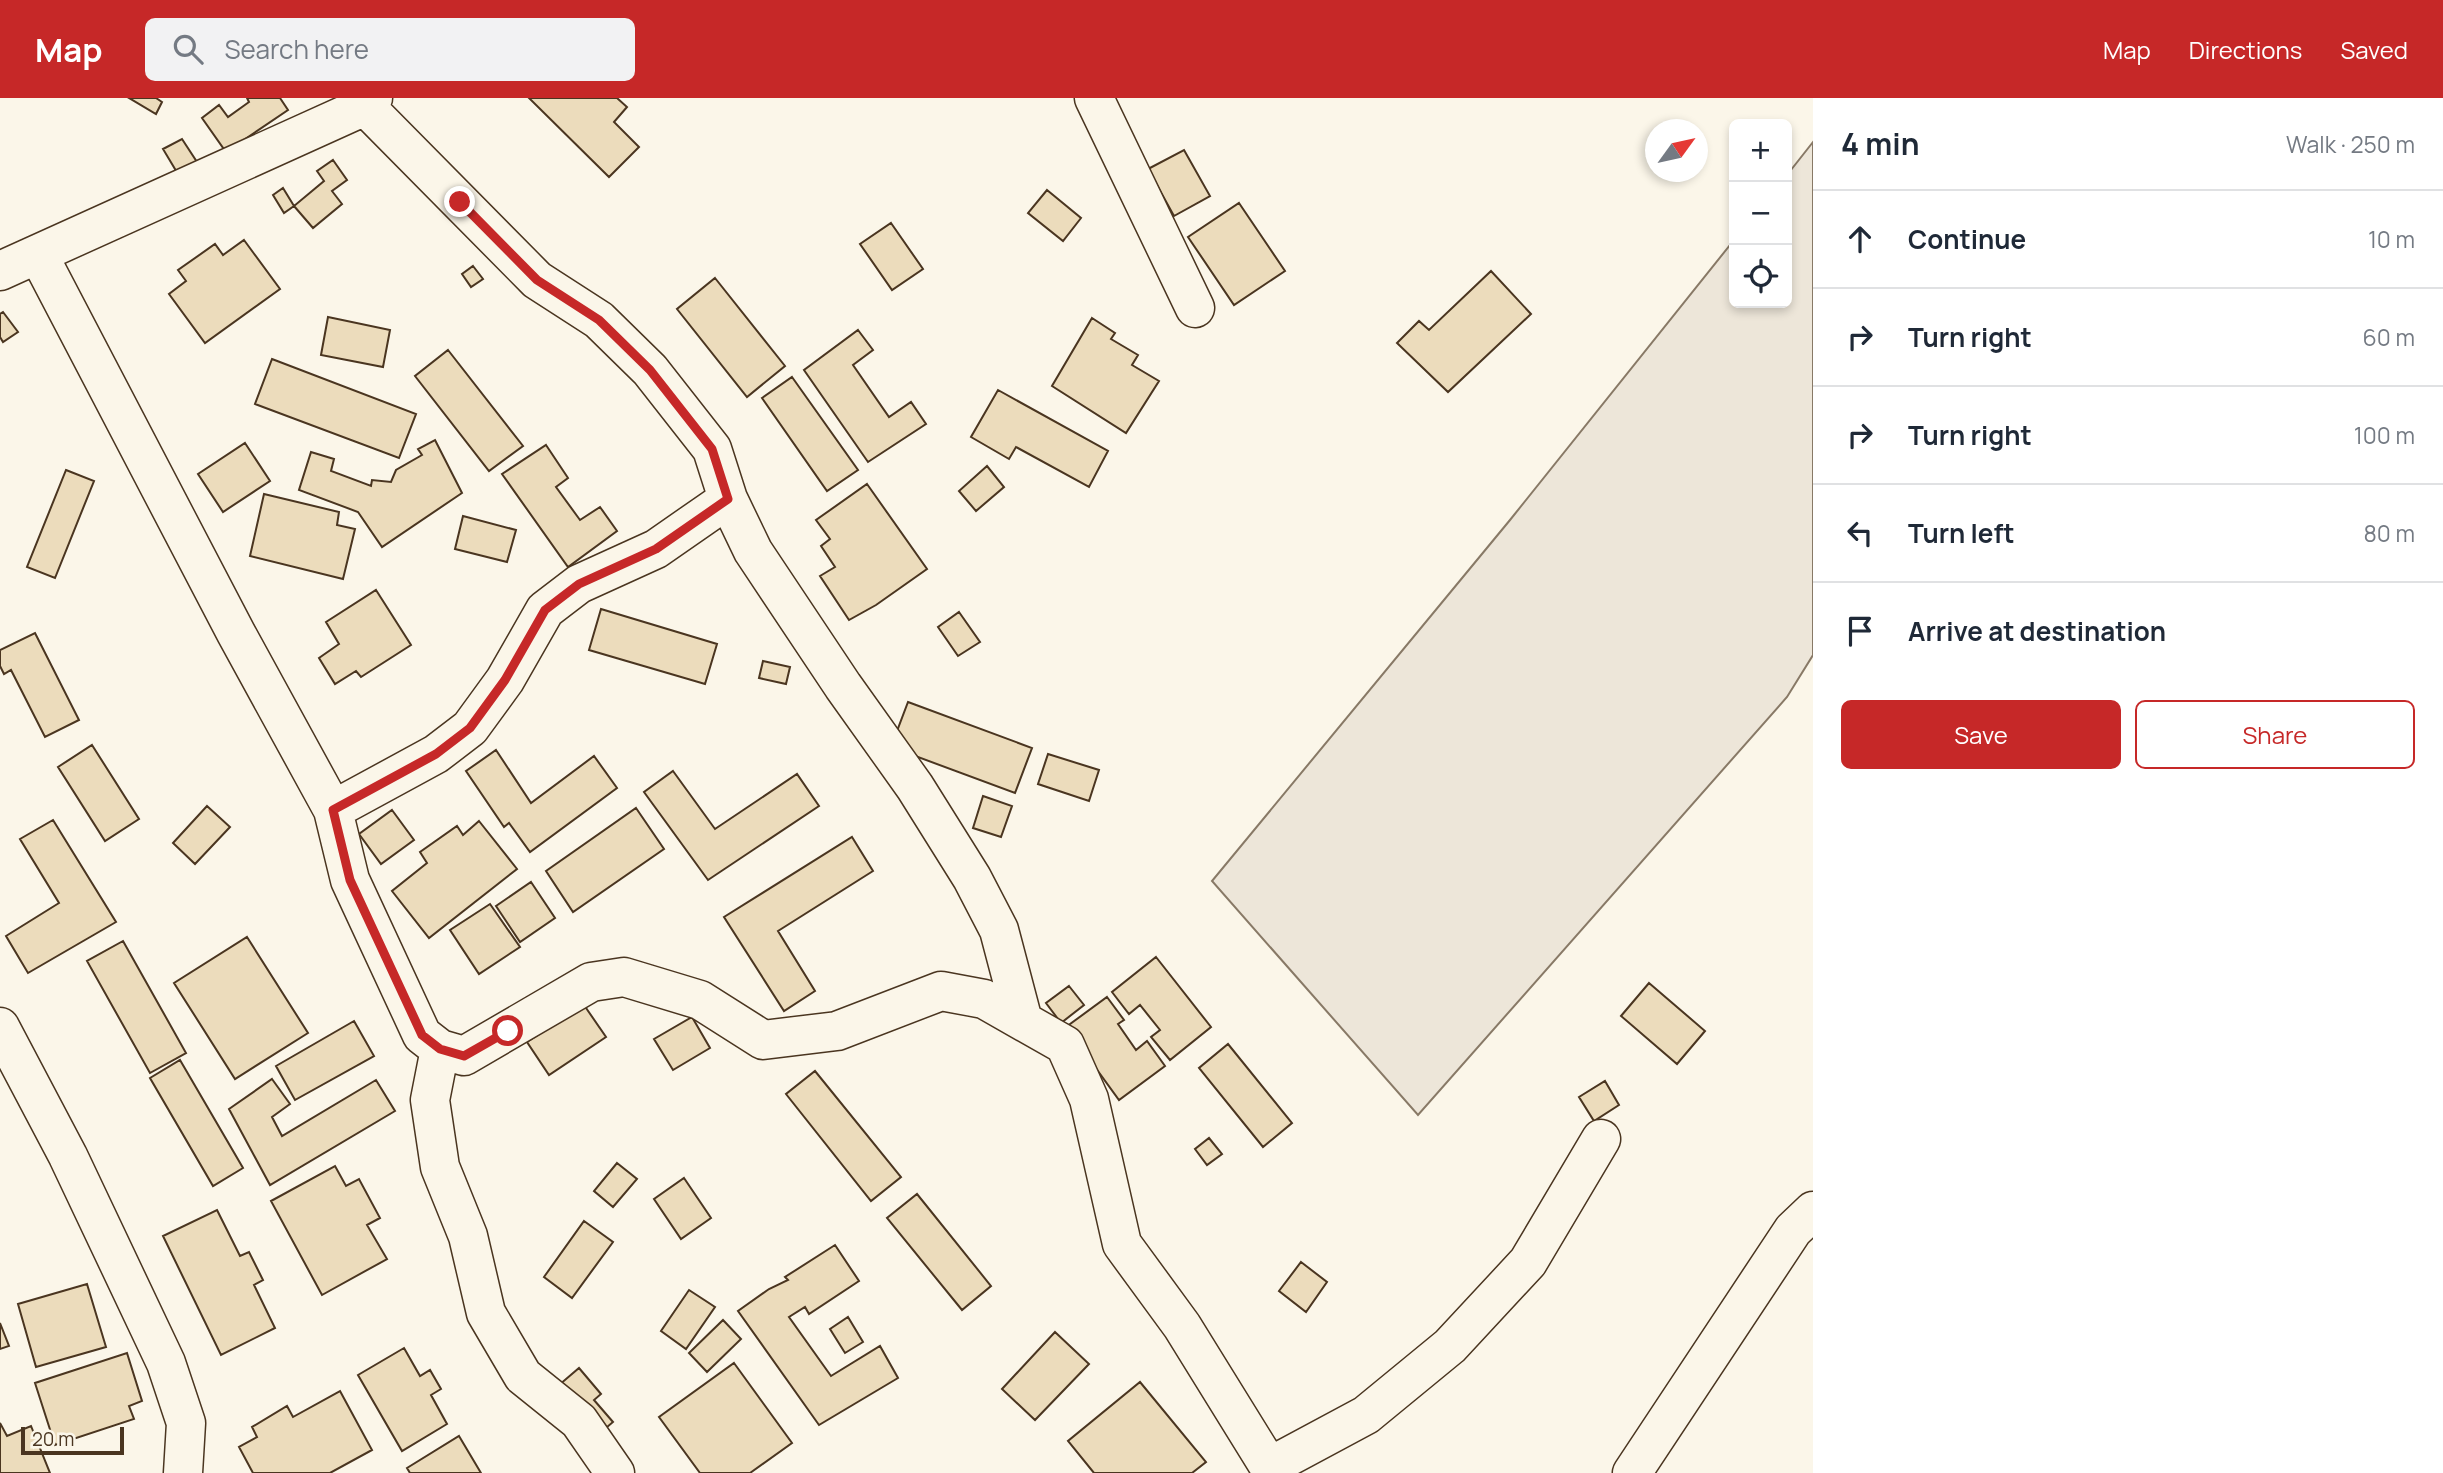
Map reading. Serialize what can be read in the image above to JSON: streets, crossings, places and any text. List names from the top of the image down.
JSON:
{
  "scale_bar": "20 m",
  "north": "top right",
  "page": {
    "header": "Map",
    "search": "Search here",
    "nav": ["Map", "Directions", "Saved"],
    "heading": ["4 min", "Walk · 250 m"],
    "map_buttons": ["+", "−"],
    "list": [
      ["Continue", "10 m"],
      ["Turn right", "60 m"],
      ["Turn right", "100 m"],
      ["Turn left", "80 m"],
      "Arrive at destination"
    ],
    "buttons": ["Save", "Share"],
    "scale": "20 m"
  }
}
